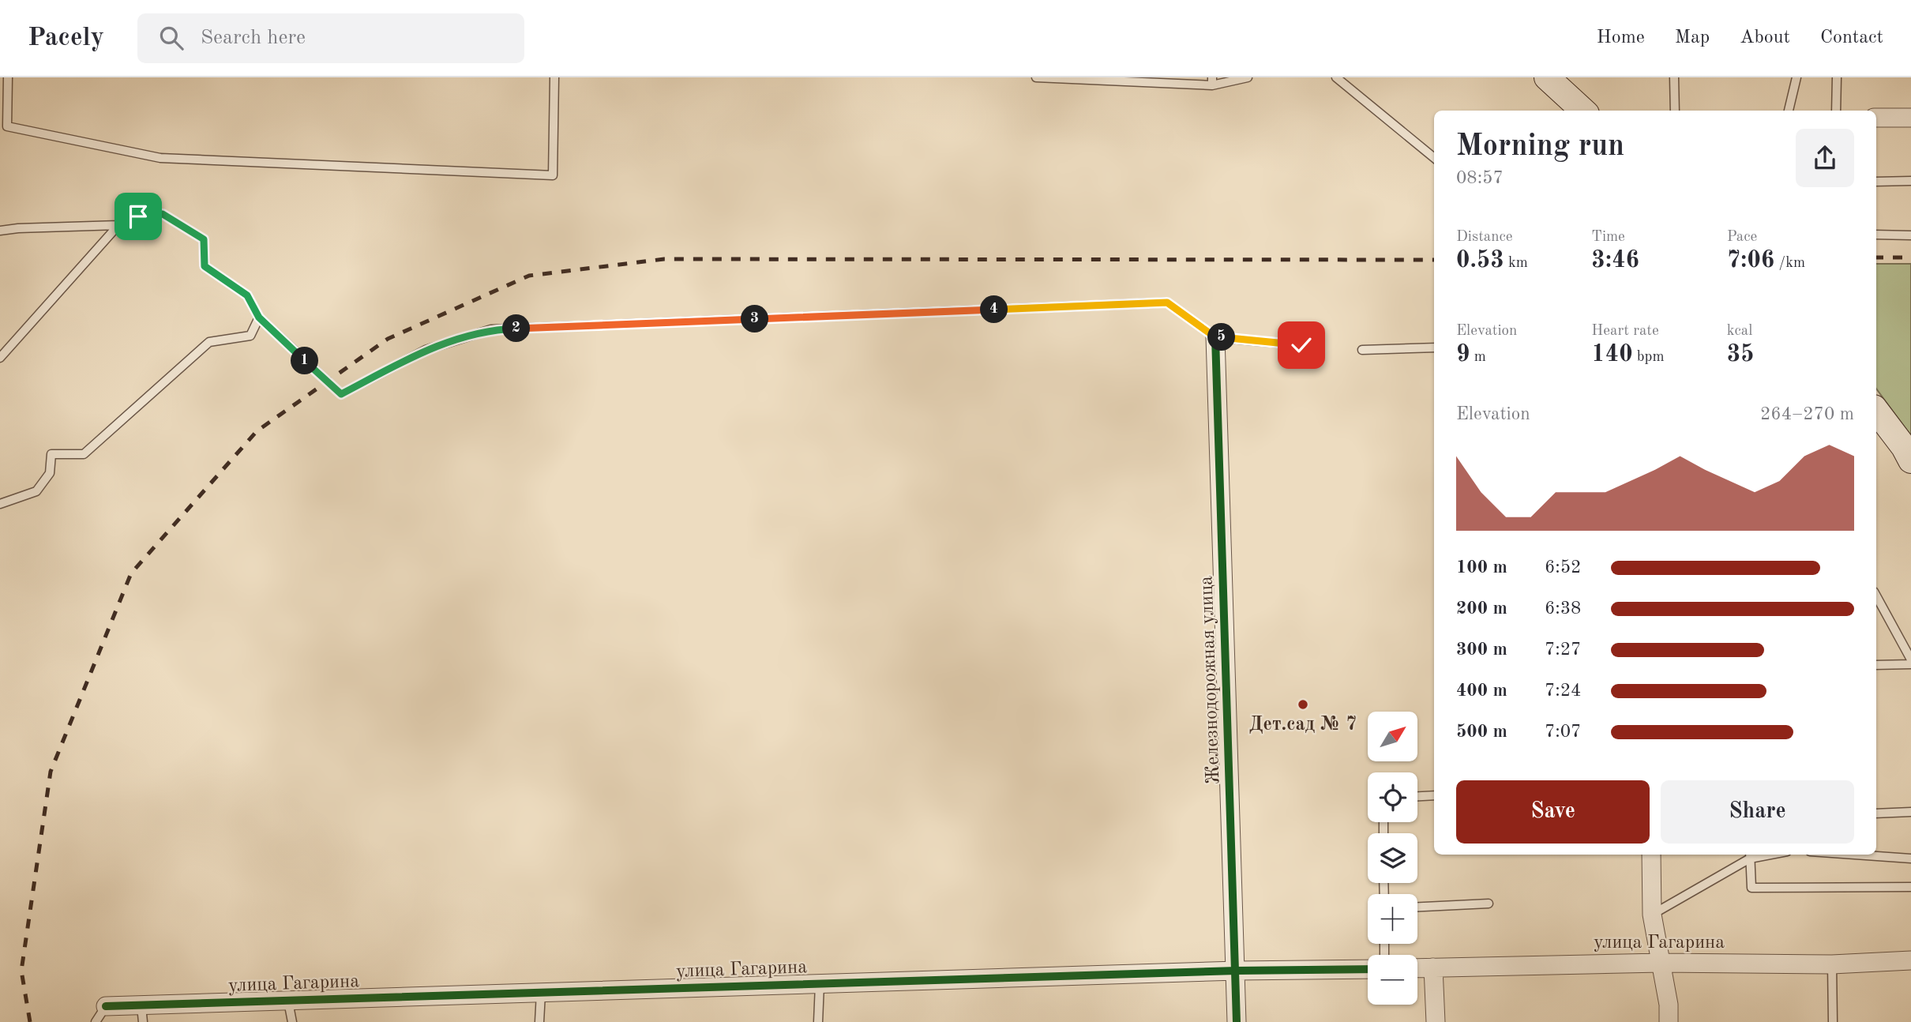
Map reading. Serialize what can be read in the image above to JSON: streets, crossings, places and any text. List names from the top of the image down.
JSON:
{
  "streets": {
    "street": ["Железнодорожная улица", "улица Гагарина"]
  },
  "crossings": [
    ["Железнодорожная улица", "улица Гагарина"]
  ],
  "places": ["Дет.сад № 7"],
  "north": "top right",
  "page": {
    "header": "Pacely",
    "search": "Search here",
    "nav": [
      "Home",
      "Map",
      "About",
      "Contact"
    ],
    "heading": ["Morning run", "08:57"],
    "stats": [
      ["Distance", "0.53 km"],
      ["Time", "3:46"],
      ["Pace", "7:06 /km"],
      ["Elevation", "9 m"],
      ["Heart rate", "140 bpm"],
      ["kcal", "35"]
    ],
    "pins": [
      "4",
      "3",
      "2",
      "5",
      "1"
    ],
    "chart": ["Elevation", "264–270 m"],
    "list": [
      {
        "name": "100 m",
        "note": "6:52"
      },
      {
        "name": "200 m",
        "note": "6:38"
      },
      {
        "name": "300 m",
        "note": "7:27"
      },
      {
        "name": "400 m",
        "note": "7:24"
      },
      {
        "name": "500 m",
        "note": "7:07"
      }
    ],
    "map_buttons": ["+", "−"],
    "buttons": ["Save", "Share"]
  }
}
